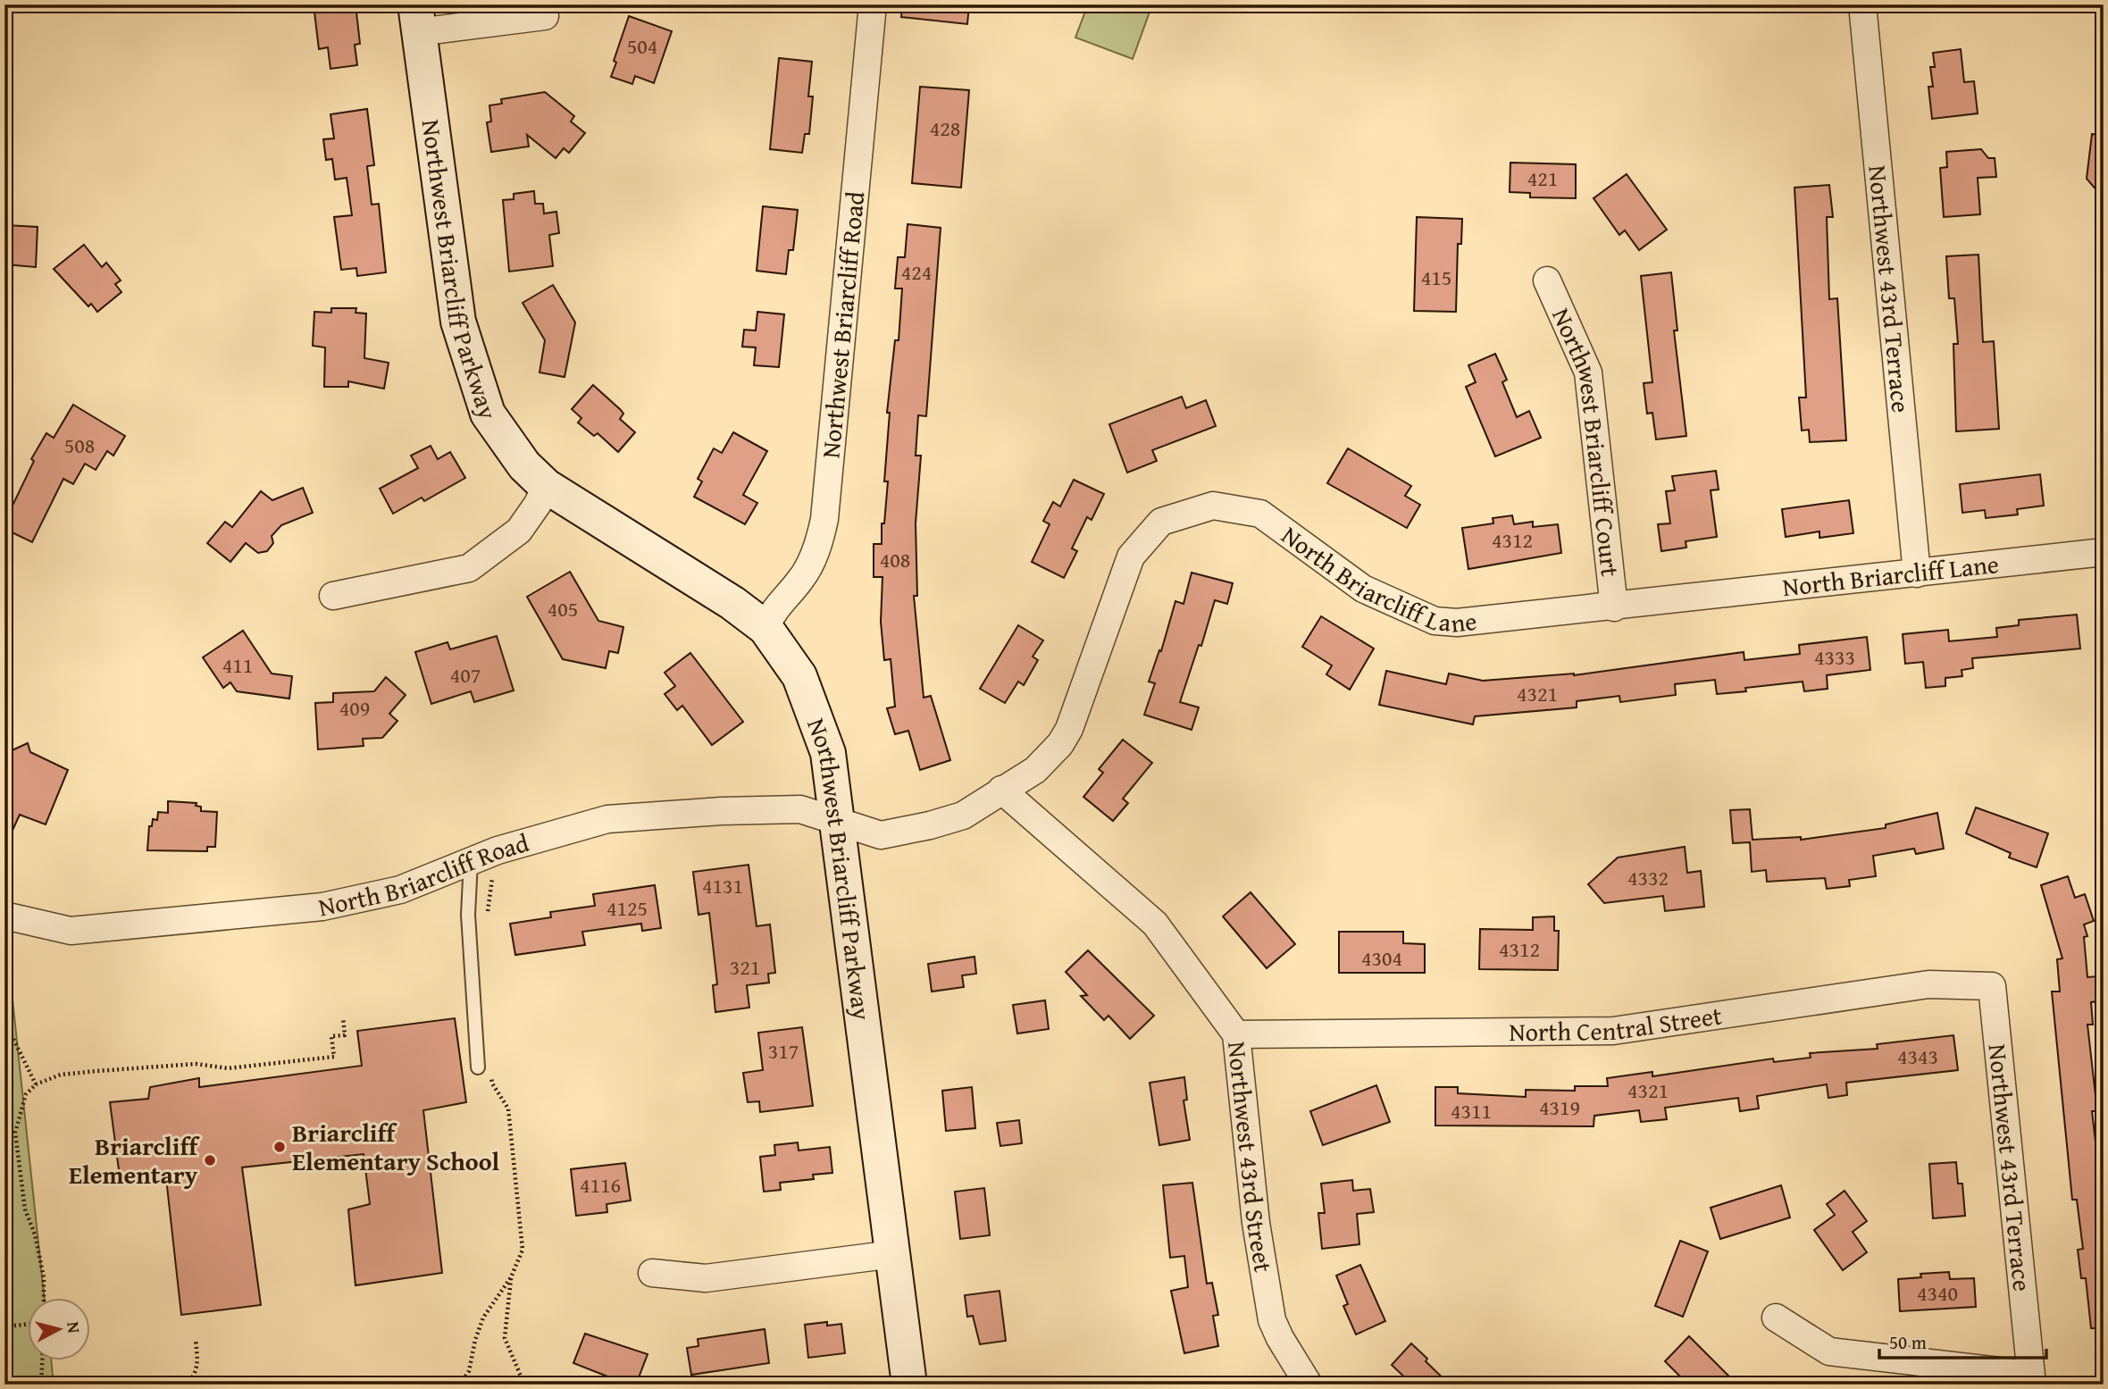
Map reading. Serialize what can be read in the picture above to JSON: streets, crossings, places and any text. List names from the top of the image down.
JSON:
{
  "streets": {
    "main road": ["Northwest Briarcliff Parkway"],
    "street": [
      "Northwest 43rd Terrace",
      "Northwest Briarcliff Road",
      "Northwest Briarcliff Court",
      "North Briarcliff Lane",
      "North Briarcliff Road",
      "North Central Street",
      "Northwest 43rd Street"
    ]
  },
  "crossings": [
    ["Northwest Briarcliff Parkway", "Northwest Briarcliff Road"],
    ["Northwest Briarcliff Parkway", "North Briarcliff Lane"],
    ["Northwest Briarcliff Parkway", "North Briarcliff Road"],
    ["Northwest 43rd Terrace", "North Briarcliff Lane"],
    ["Northwest 43rd Terrace", "North Central Street"],
    ["Northwest Briarcliff Court", "North Briarcliff Lane"],
    ["North Briarcliff Lane", "North Briarcliff Road"],
    ["North Briarcliff Lane", "Northwest 43rd Street"],
    ["North Central Street", "Northwest 43rd Street"]
  ],
  "places": ["Briarcliff Elementary School", "Briarcliff Elementary"],
  "house_numbers": [
    "504",
    "428",
    "421",
    "424",
    "415",
    "508",
    "4312",
    "408",
    "405",
    "4333",
    "411",
    "407",
    "4321",
    "409",
    "4332",
    "4131",
    "4125",
    "4312",
    "4304",
    "321",
    "317",
    "4343",
    "4321",
    "4319",
    "4311",
    "4116",
    "4340"
  ],
  "scale_bar": "50 m",
  "north": "right"
}
